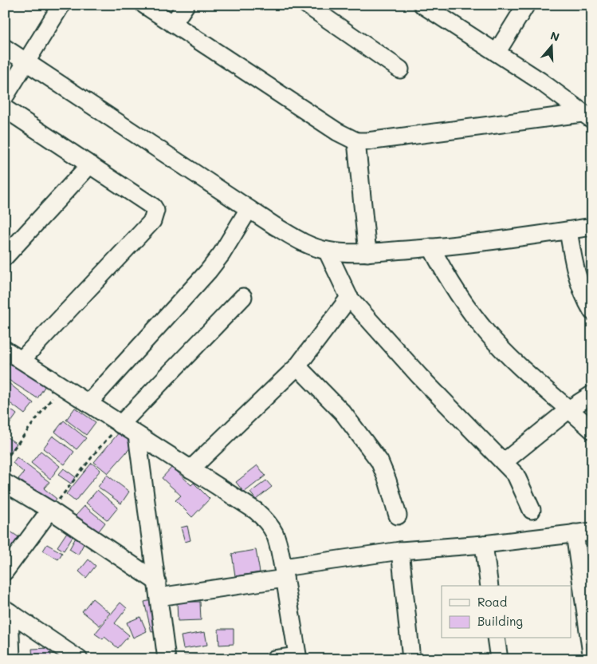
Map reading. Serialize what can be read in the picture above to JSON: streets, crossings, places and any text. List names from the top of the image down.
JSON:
{
  "legend": ["Road", "Building"],
  "north": "top"
}
